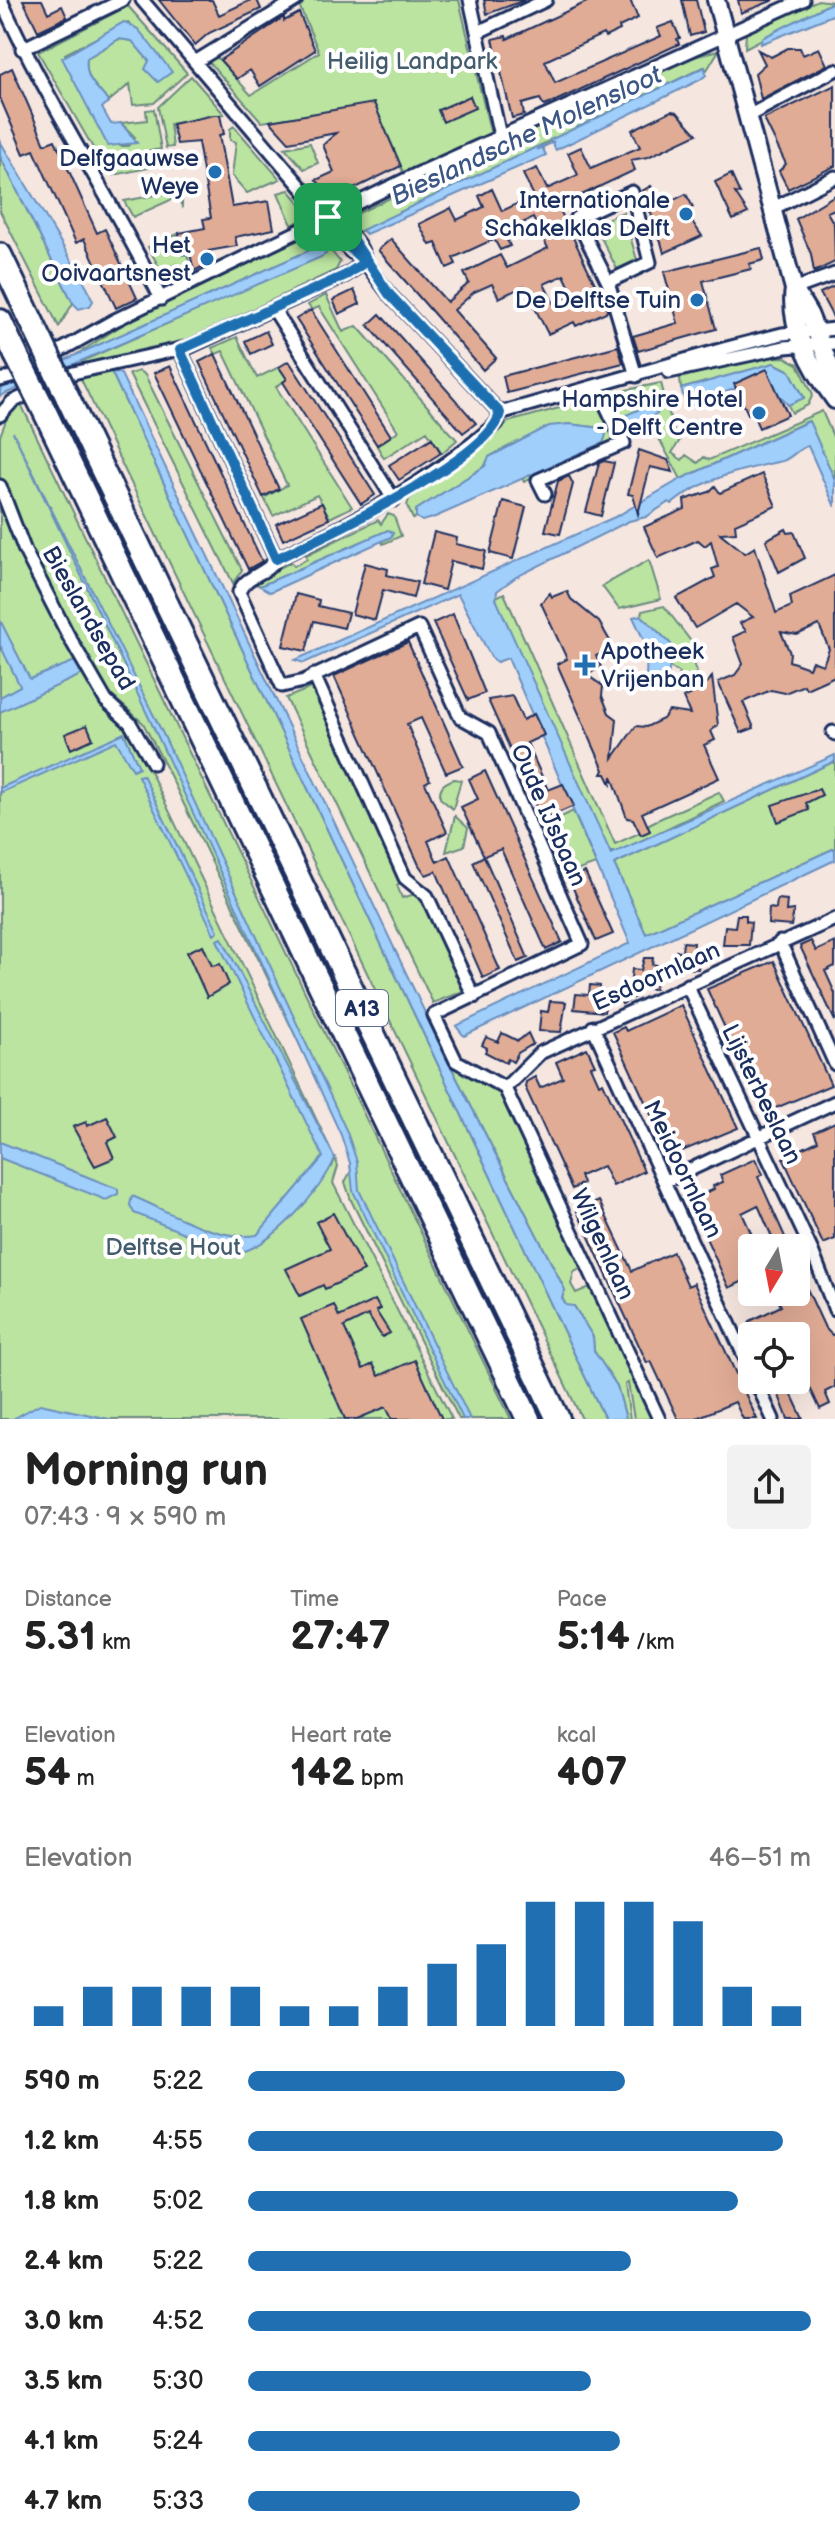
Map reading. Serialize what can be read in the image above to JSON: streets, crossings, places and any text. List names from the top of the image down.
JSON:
{
  "streets": {
    "highway": ["A13"],
    "street": [
      "Bieslandsepad",
      "Oude IJsbaan",
      "Esdoornlaan",
      "Lijsterbeslaan",
      "Meidoornlaan",
      "Wilgenlaan"
    ]
  },
  "crossings": [
    ["Oude IJsbaan", "Esdoornlaan"],
    ["Oude IJsbaan", "Wilgenlaan"],
    ["Esdoornlaan", "Lijsterbeslaan"],
    ["Esdoornlaan", "Meidoornlaan"],
    ["Esdoornlaan", "Wilgenlaan"]
  ],
  "water": ["Bieslandsche Molensloot"],
  "parks": ["Heilig Landpark", "Delftse Hout"],
  "places": {
    "other": [
      "Delfgaauwse Weye",
      "Internationale Schakelklas Delft",
      "Het Ooivaartsnest",
      "De Delftse Tuin",
      "Hampshire Hotel - Delft Centre"
    ],
    "health": ["Apotheek Vrijenban"]
  },
  "north": "bottom",
  "page": {
    "heading": ["Morning run", "07:43 · 9 × 590 m"],
    "stats": [
      ["Distance", "5.31 km"],
      ["Time", "27:47"],
      ["Pace", "5:14 /km"],
      ["Elevation", "54 m"],
      ["Heart rate", "142 bpm"],
      ["kcal", "407"]
    ],
    "chart": ["Elevation", "46–51 m"],
    "list": [
      {
        "name": "590 m",
        "note": "5:22"
      },
      {
        "name": "1.2 km",
        "note": "4:55"
      },
      {
        "name": "1.8 km",
        "note": "5:02"
      },
      {
        "name": "2.4 km",
        "note": "5:22"
      },
      {
        "name": "3.0 km",
        "note": "4:52"
      },
      {
        "name": "3.5 km",
        "note": "5:30"
      },
      {
        "name": "4.1 km",
        "note": "5:24"
      },
      {
        "name": "4.7 km",
        "note": "5:33"
      }
    ]
  }
}
